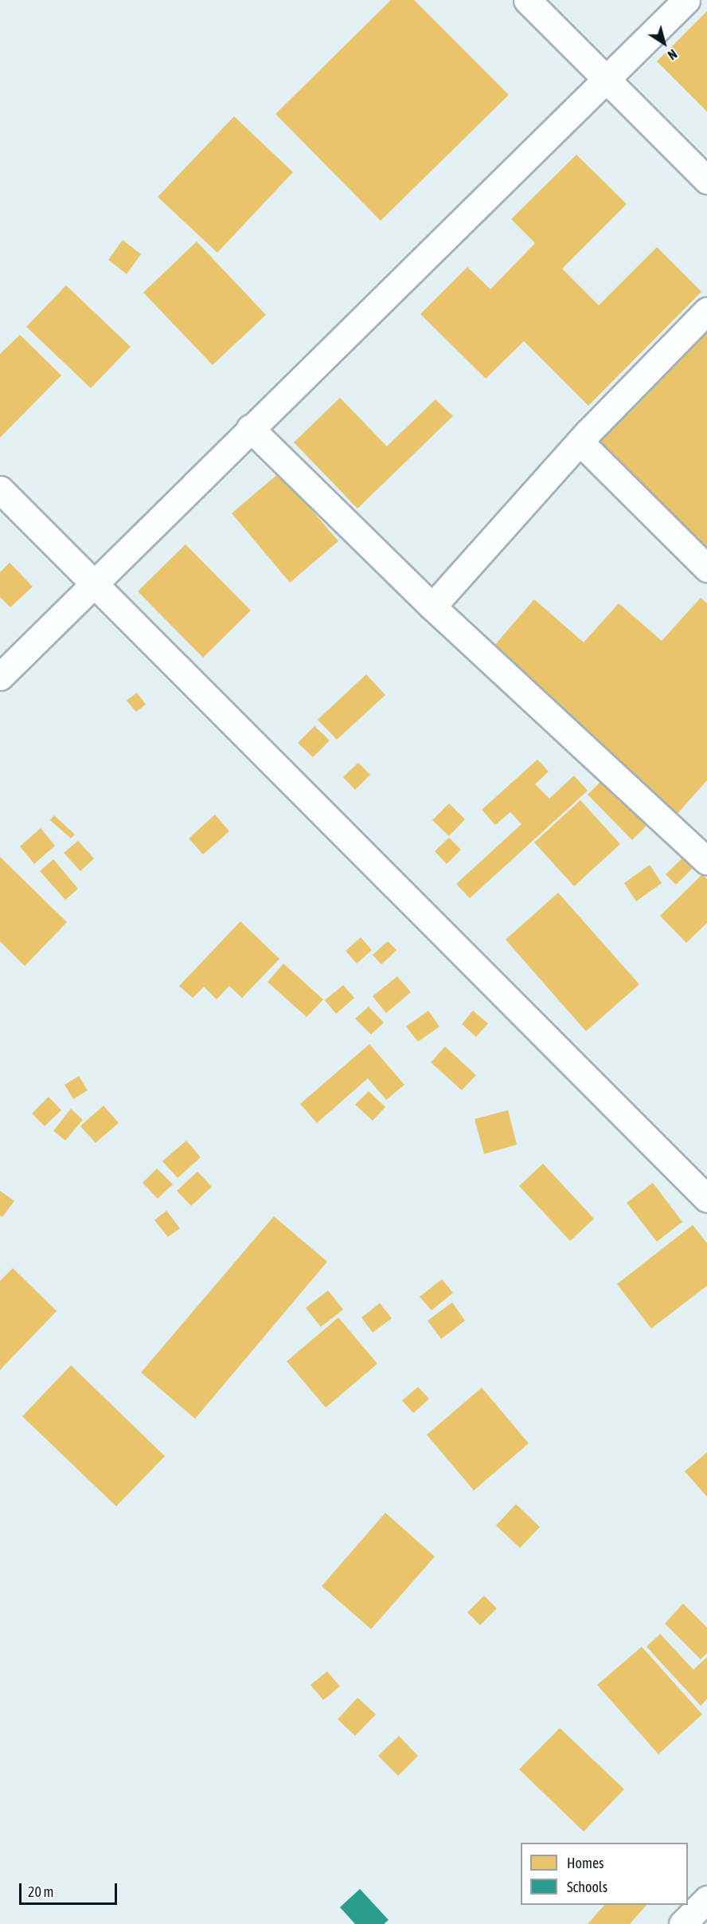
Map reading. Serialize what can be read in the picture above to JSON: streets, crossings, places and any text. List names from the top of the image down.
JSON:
{
  "legend": ["Homes", "Schools"],
  "scale_bar": "20 m",
  "north": "bottom right"
}
